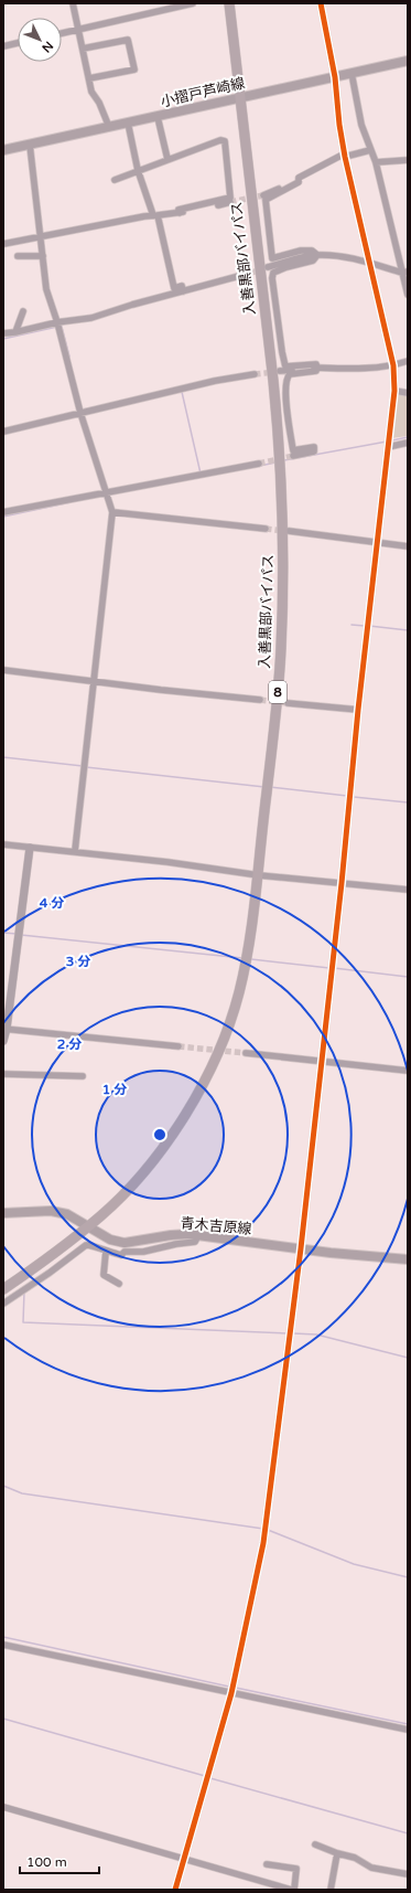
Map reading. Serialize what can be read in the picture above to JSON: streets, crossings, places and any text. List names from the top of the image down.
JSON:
{
  "streets": {
    "highway": ["入善黒部バイパス", "8"],
    "main road": ["小摺戸芦崎線", "青木吉原線"]
  },
  "crossings": [
    ["小摺戸芦崎線", "入善黒部バイパス"],
    ["入善黒部バイパス", "青木吉原線"]
  ],
  "scale_bar": "100 m",
  "north": "bottom right",
  "rings": [
    "4 分",
    "3 分",
    "2 分",
    "1 分"
  ]
}
